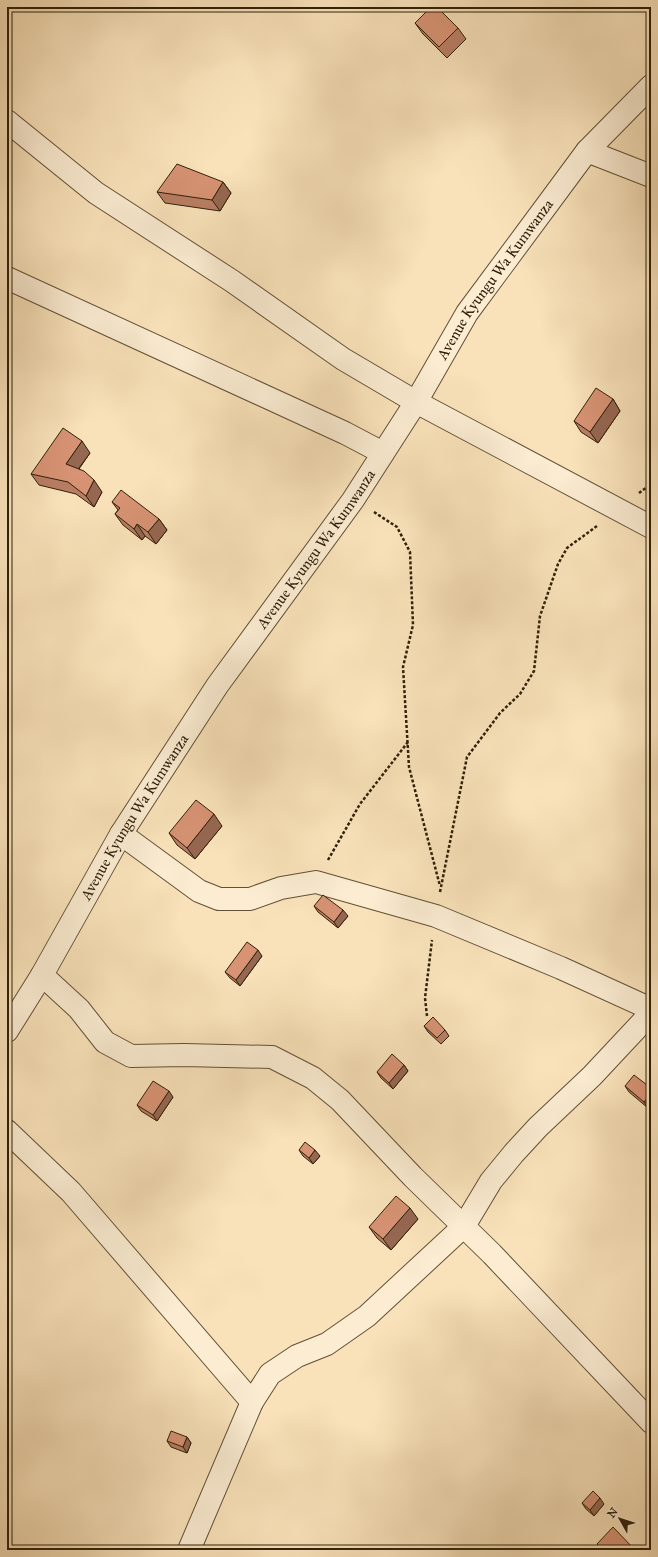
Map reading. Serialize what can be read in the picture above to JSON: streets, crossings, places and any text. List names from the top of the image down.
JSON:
{
  "streets": {
    "street": ["Avenue Kyungu Wa Kumwanza"]
  },
  "north": "top left"
}
